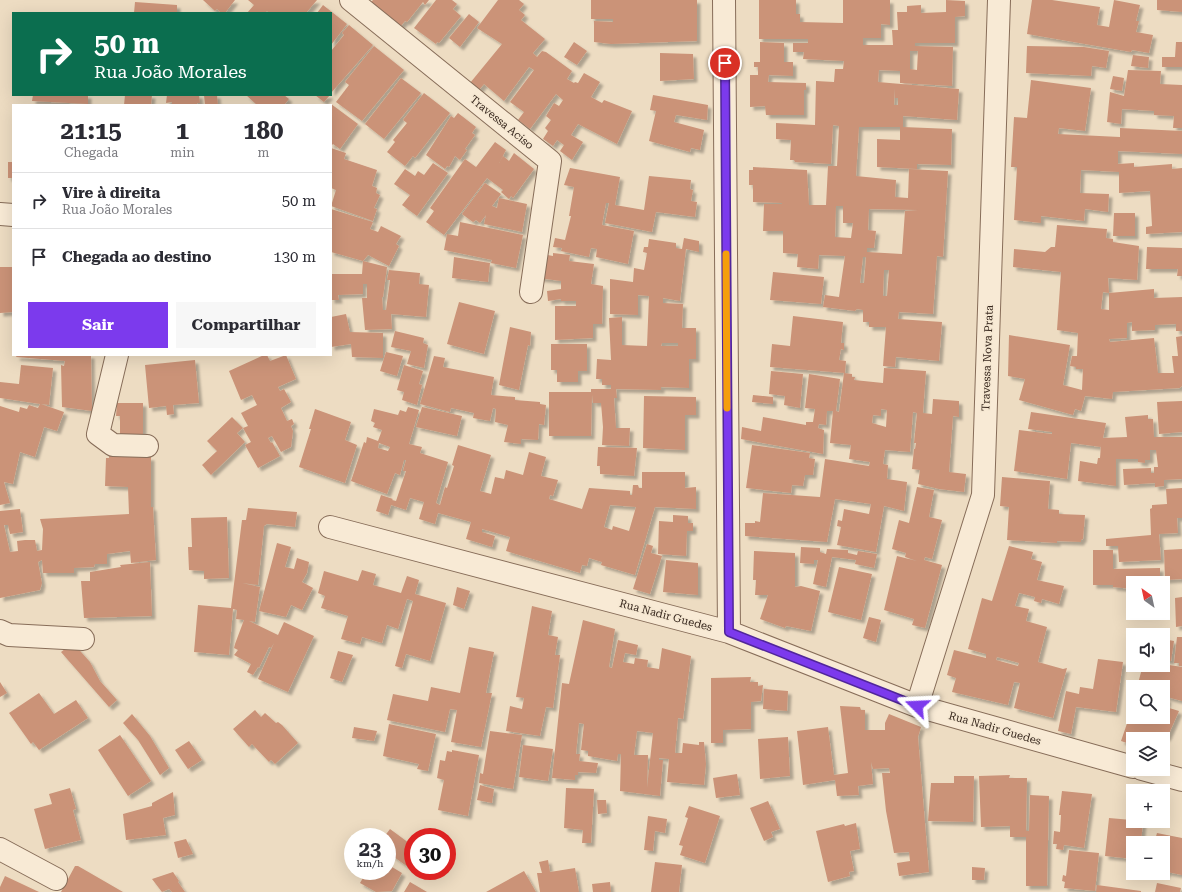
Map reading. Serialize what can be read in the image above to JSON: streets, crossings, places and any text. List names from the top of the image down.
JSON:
{
  "streets": {
    "street": ["Travessa Aciso", "Travessa Nova Prata", "Rua Nadir Guedes"]
  },
  "crossings": [
    ["Travessa Nova Prata", "Rua Nadir Guedes"]
  ],
  "north": "top left",
  "page": {
    "turn": ["50 m", "Rua João Morales"],
    "eta": [
      "21:15",
      "Chegada",
      "1",
      "min",
      "180",
      "m"
    ],
    "list": [
      {
        "name": "Vire à direita",
        "note": "Rua João Morales",
        "value": "50 m"
      },
      {
        "name": "Chegada ao destino",
        "value": "130 m"
      }
    ],
    "buttons": ["Sair", "Compartilhar"],
    "map_buttons": ["+", "−"],
    "speed": "23 km/h",
    "limit": "30"
  }
}
